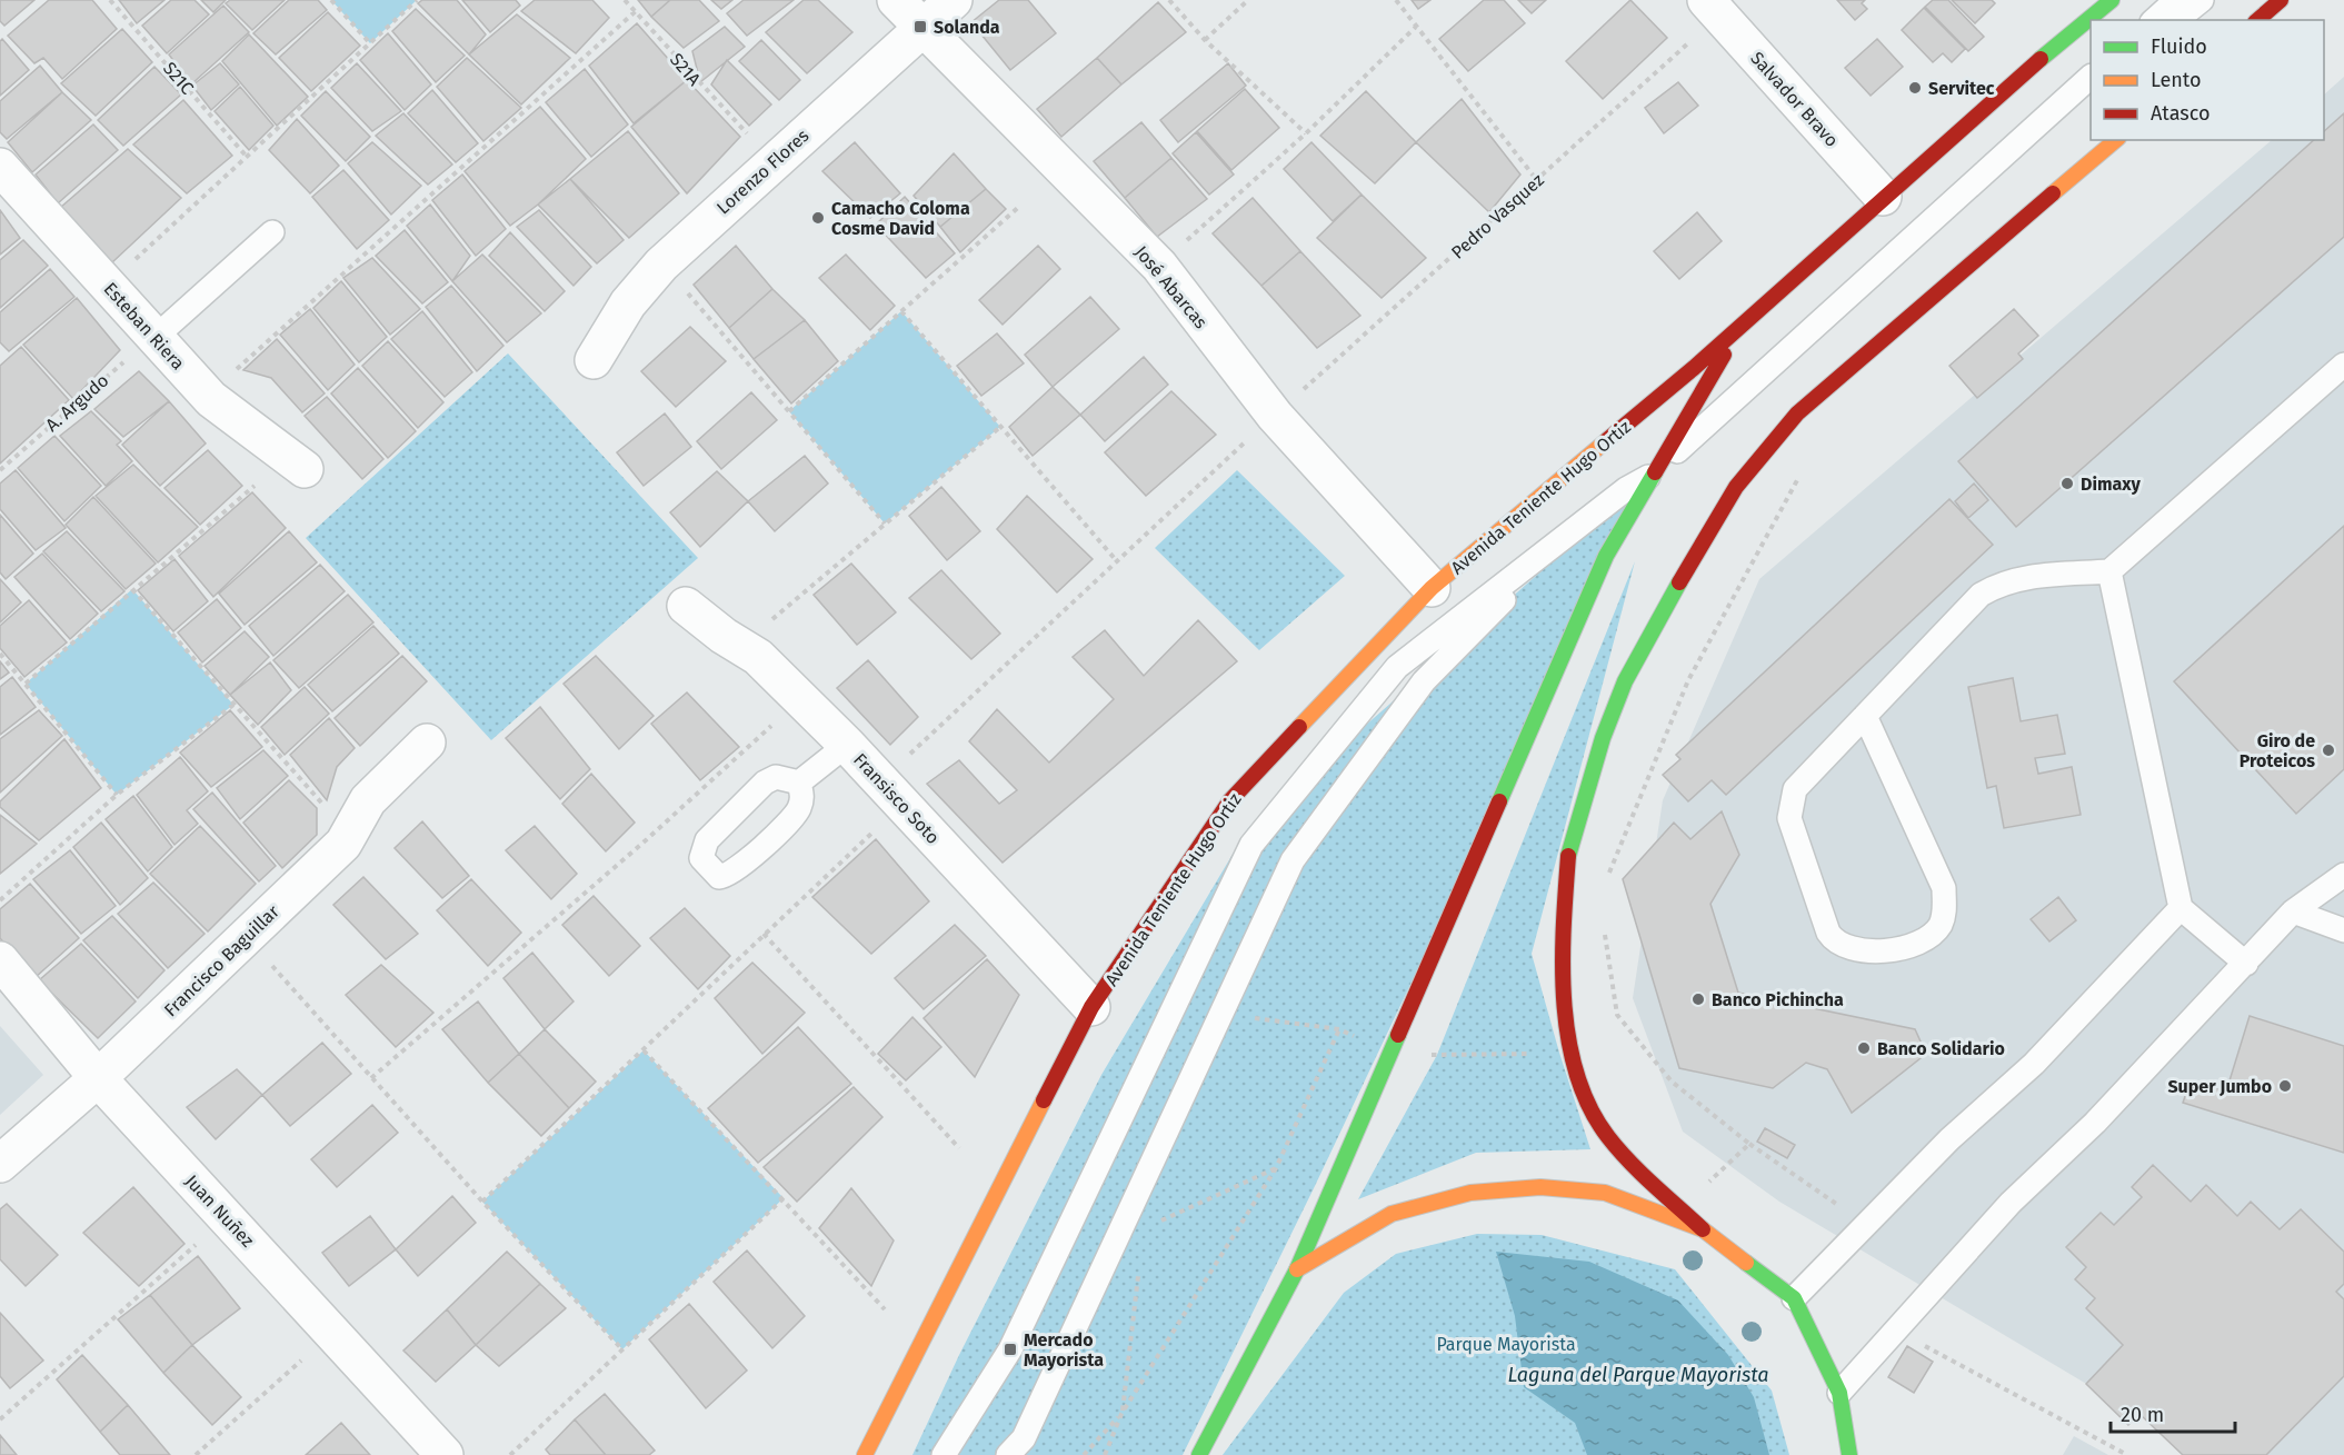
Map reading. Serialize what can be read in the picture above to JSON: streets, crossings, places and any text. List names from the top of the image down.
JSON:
{
  "streets": {
    "main road": ["Avenida Teniente Hugo Ortiz"],
    "street": [
      "Salvador Bravo",
      "Lorenzo Flores",
      "José Abarcas",
      "Esteban Riera",
      "Fransisco Soto",
      "Francisco Baguillar",
      "Juan Nuñez"
    ],
    "path": [
      "S21A",
      "S21C",
      "Pedro Vasquez",
      "A. Argudo"
    ]
  },
  "crossings": [
    ["Salvador Bravo", "Pedro Vasquez"],
    ["Salvador Bravo", "Avenida Teniente Hugo Ortiz"],
    ["Lorenzo Flores", "José Abarcas"],
    ["Pedro Vasquez", "José Abarcas"],
    ["Pedro Vasquez", "Fransisco Soto"],
    ["José Abarcas", "Avenida Teniente Hugo Ortiz"],
    ["Esteban Riera", "A. Argudo"],
    ["Avenida Teniente Hugo Ortiz", "Fransisco Soto"],
    ["Francisco Baguillar", "Juan Nuñez"]
  ],
  "water": ["Laguna del Parque Mayorista"],
  "parks": ["Parque Mayorista"],
  "places": {
    "transit": ["Solanda", "Mercado Mayorista"],
    "other": [
      "Servitec",
      "Camacho Coloma Cosme David",
      "Dimaxy",
      "Giro de Proteicos",
      "Banco Pichincha",
      "Banco Solidario",
      "Super Jumbo"
    ]
  },
  "legend": ["Fluido", "Lento", "Atasco"],
  "scale_bar": "20 m"
}
